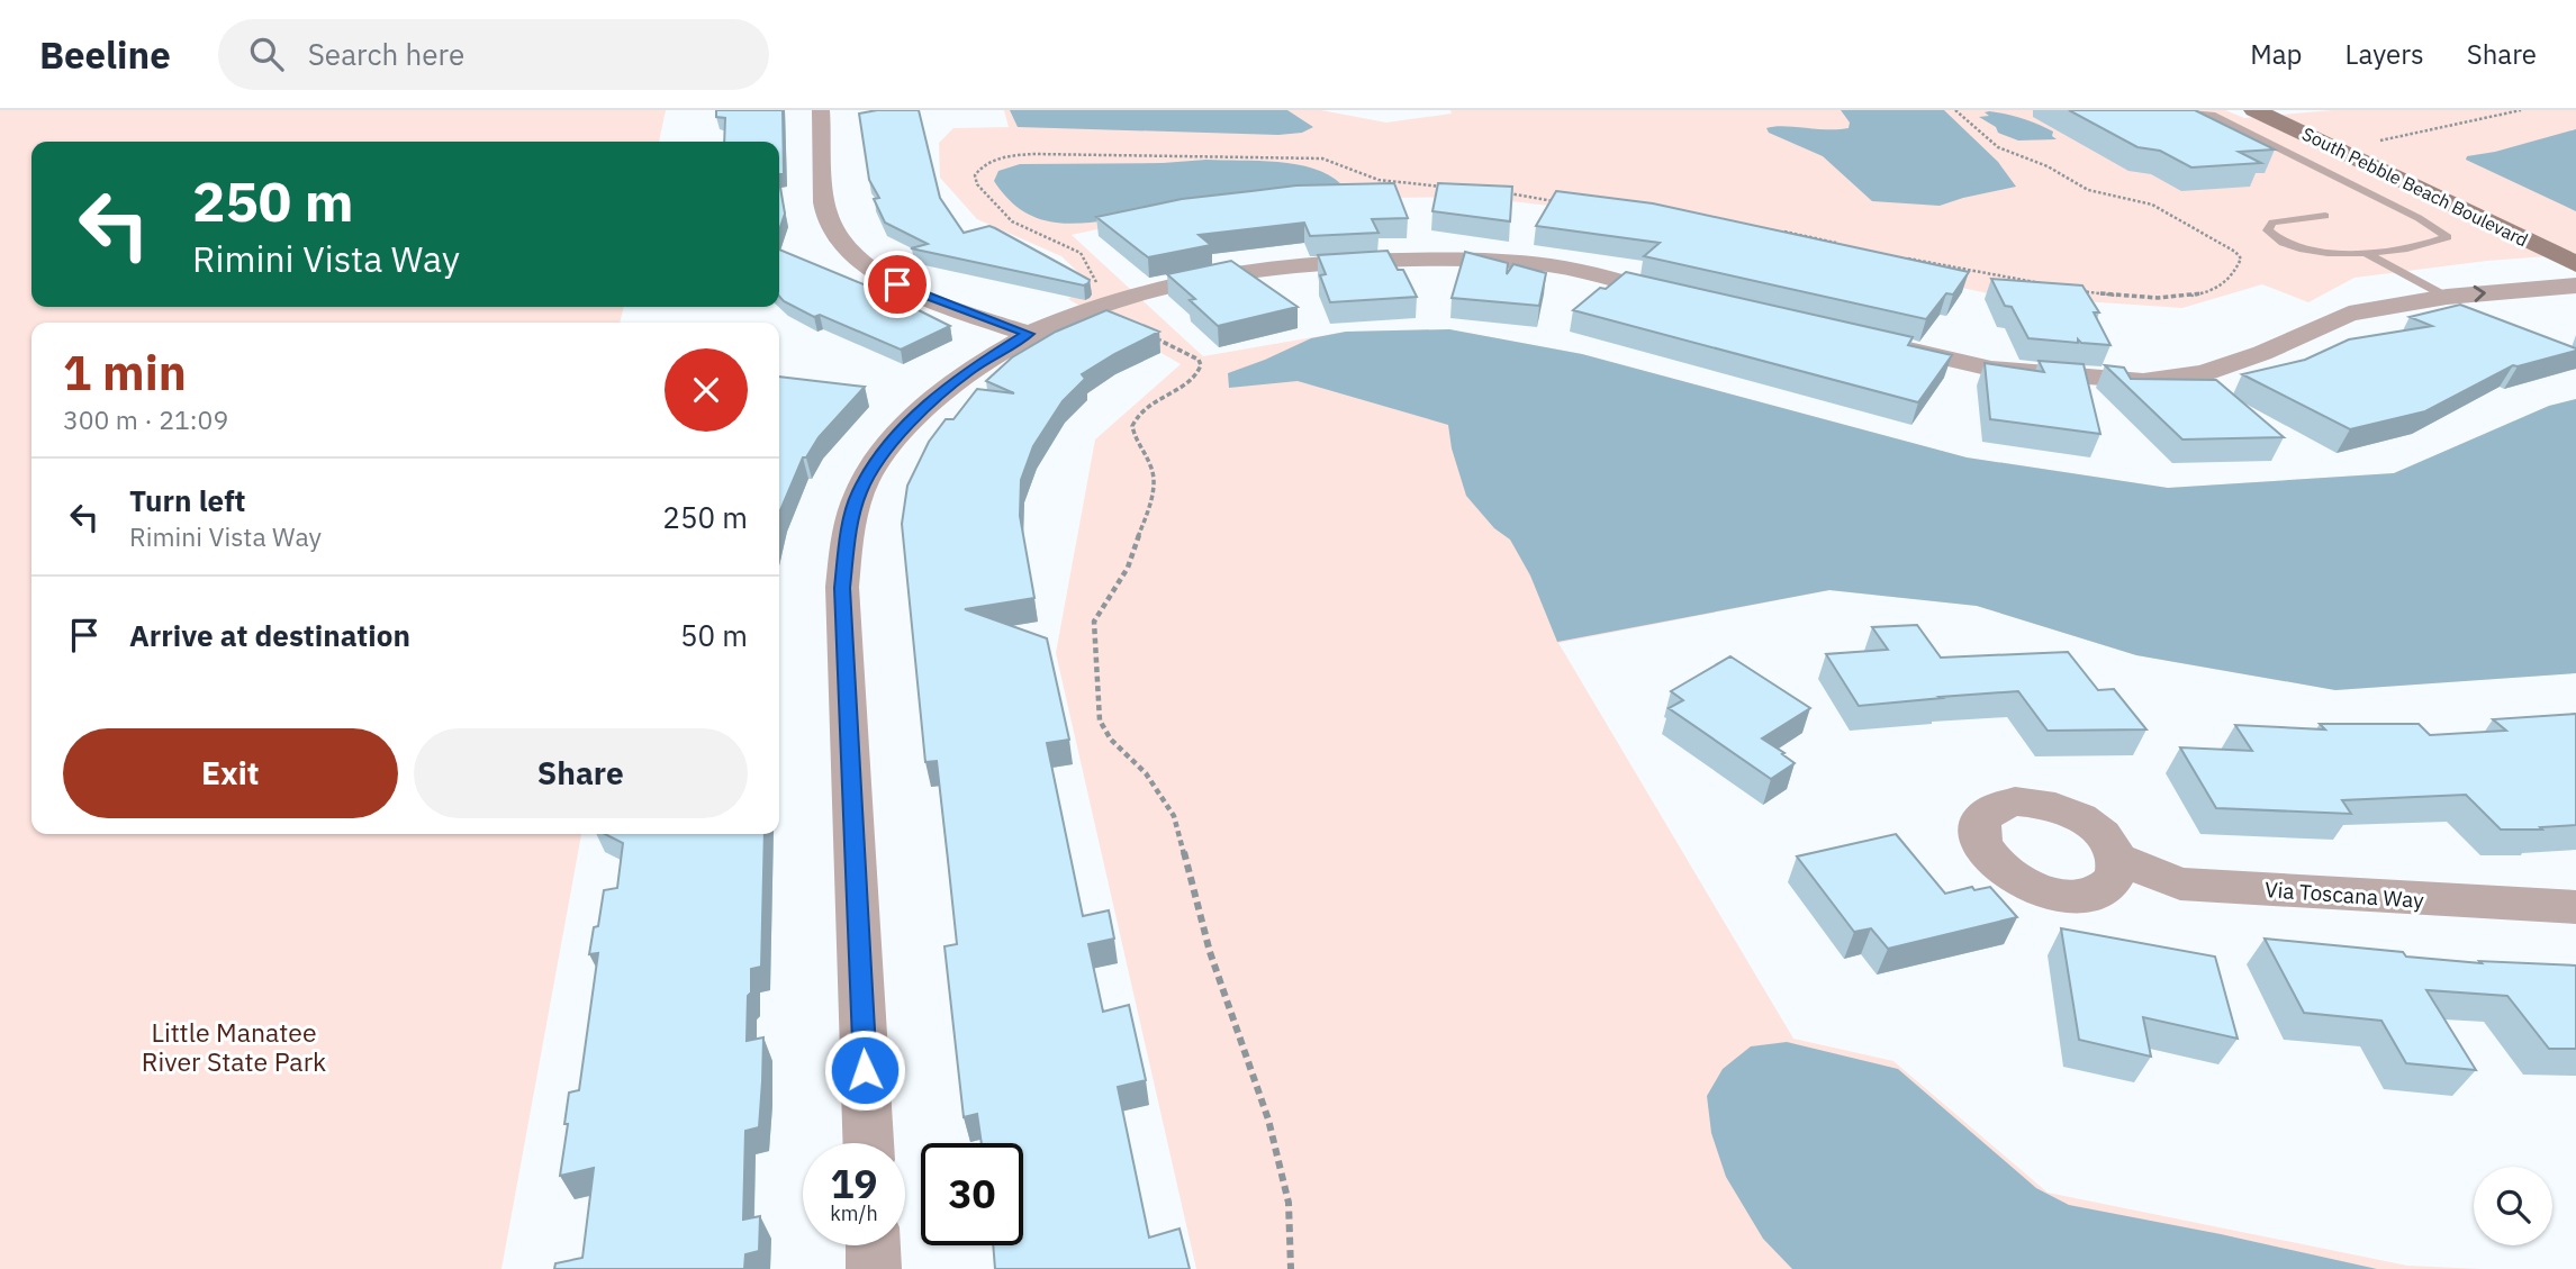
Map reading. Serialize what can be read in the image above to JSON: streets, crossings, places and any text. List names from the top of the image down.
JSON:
{
  "streets": {
    "street": ["South Pebble Beach Boulevard", "Via Toscana Way"]
  },
  "parks": ["Little Manatee River State Park"],
  "page": {
    "header": "Beeline",
    "search": "Search here",
    "nav": ["Map", "Layers", "Share"],
    "turn": ["250 m", "Rimini Vista Way"],
    "heading": ["1 min", "300 m · 21:09"],
    "list": [
      {
        "name": "Turn left",
        "note": "Rimini Vista Way",
        "value": "250 m"
      },
      {
        "name": "Arrive at destination",
        "value": "50 m"
      }
    ],
    "buttons": ["Exit", "Share"],
    "speed": "19 km/h",
    "limit": "30"
  }
}
